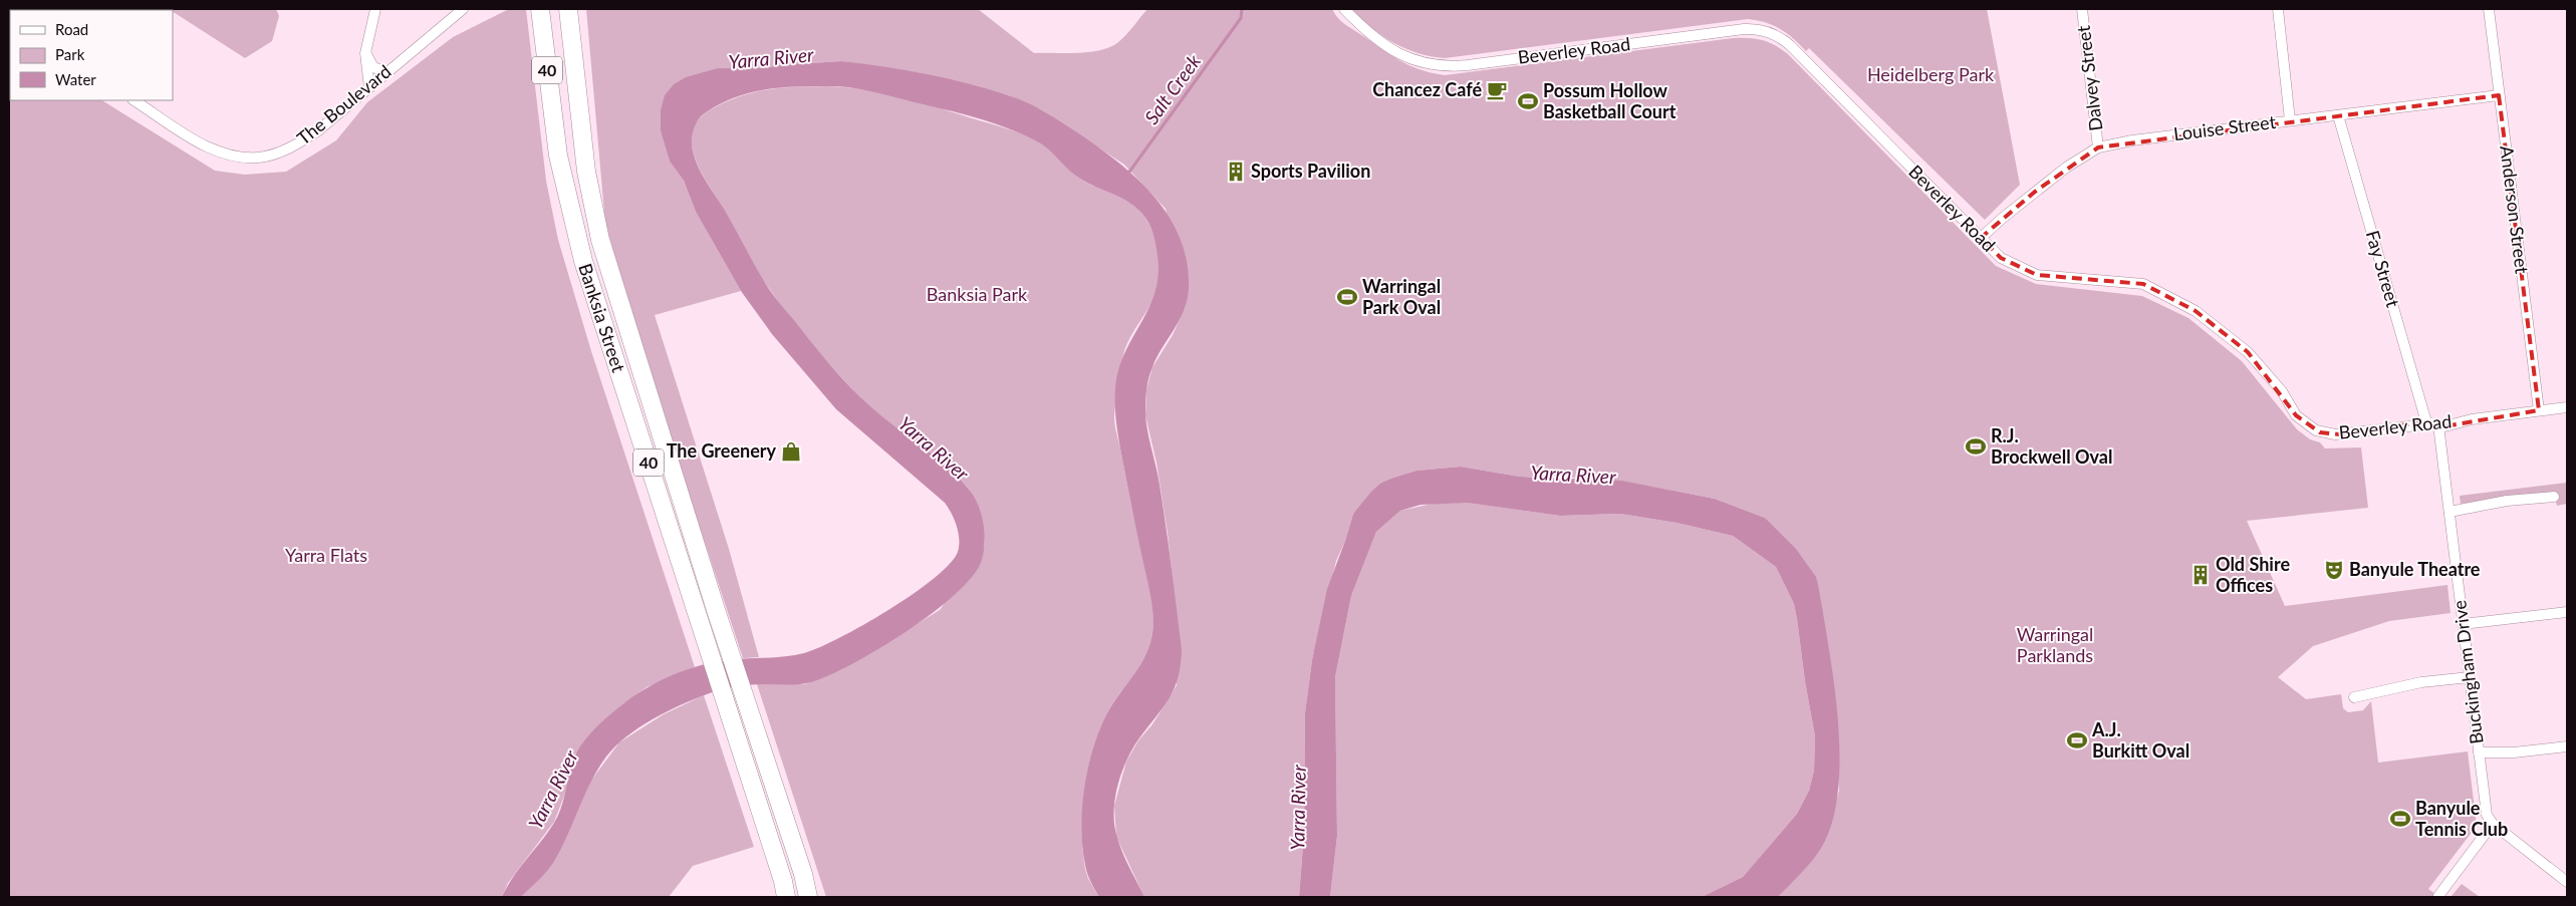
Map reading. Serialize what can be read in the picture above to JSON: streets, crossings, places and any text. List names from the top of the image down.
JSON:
{
  "streets": {
    "highway": ["40", "Banksia Street"],
    "street": [
      "Beverley Road",
      "Dalvey Street",
      "The Boulevard",
      "Louise Street",
      "Anderson Street",
      "Fay Street",
      "Buckingham Drive"
    ]
  },
  "crossings": [
    ["Beverley Road", "Louise Street"],
    ["Beverley Road", "Anderson Street"],
    ["Beverley Road", "Fay Street"],
    ["Beverley Road", "Buckingham Drive"],
    ["Dalvey Street", "Louise Street"],
    ["Louise Street", "Anderson Street"],
    ["Louise Street", "Fay Street"]
  ],
  "water": ["Yarra River", "Salt Creek"],
  "parks": [
    "Heidelberg Park",
    "Banksia Park",
    "Yarra Flats",
    "Warringal Parklands"
  ],
  "places": {
    "cafe": ["Chancez Café"],
    "sports": [
      "Possum Hollow Basketball Court",
      "Warringal Park Oval",
      "R.J. Brockwell Oval",
      "A.J. Burkitt Oval",
      "Banyule Tennis Club"
    ],
    "building": ["Sports Pavilion", "Old Shire Offices"],
    "shop": ["The Greenery"],
    "theatre": ["Banyule Theatre"]
  },
  "legend": ["Road", "Park", "Water"]
}
